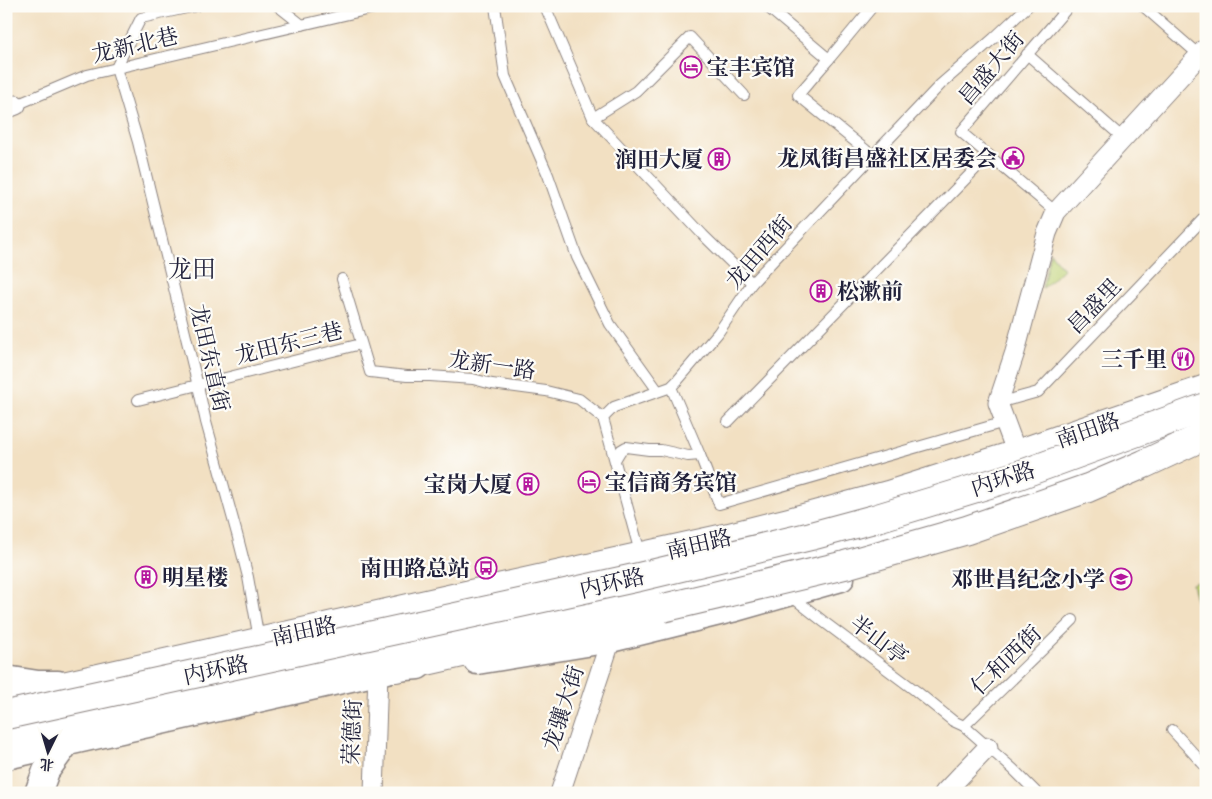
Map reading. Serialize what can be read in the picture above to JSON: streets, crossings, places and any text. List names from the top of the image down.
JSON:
{
  "streets": {
    "main road": ["南田路", "内环路"],
    "street": ["龙骧大街", "荣德街"],
    "lane": [
      "龙新北巷",
      "昌盛大街",
      "龙田西街",
      "昌盛里",
      "龙田东三巷",
      "龙田东直街",
      "龙新一路",
      "半山亭",
      "仁和西街"
    ]
  },
  "crossings": [
    ["龙新北巷", "龙田东直街"],
    ["龙田东三巷", "龙田东直街"],
    ["龙田东三巷", "龙新一路"],
    ["南田路", "内环路"],
    ["半山亭", "仁和西街"]
  ],
  "districts": ["龙田"],
  "places": {
    "hotel": ["宝丰宾馆", "宝信商务宾馆"],
    "public building": ["龙凤街昌盛社区居委会"],
    "building": [
      "润田大厦",
      "松漱前",
      "宝岗大厦",
      "明星楼"
    ],
    "restaurant": ["三千里"],
    "bus stop": ["南田路总站"],
    "school or university": ["邓世昌纪念小学"]
  },
  "north": "bottom"
}
